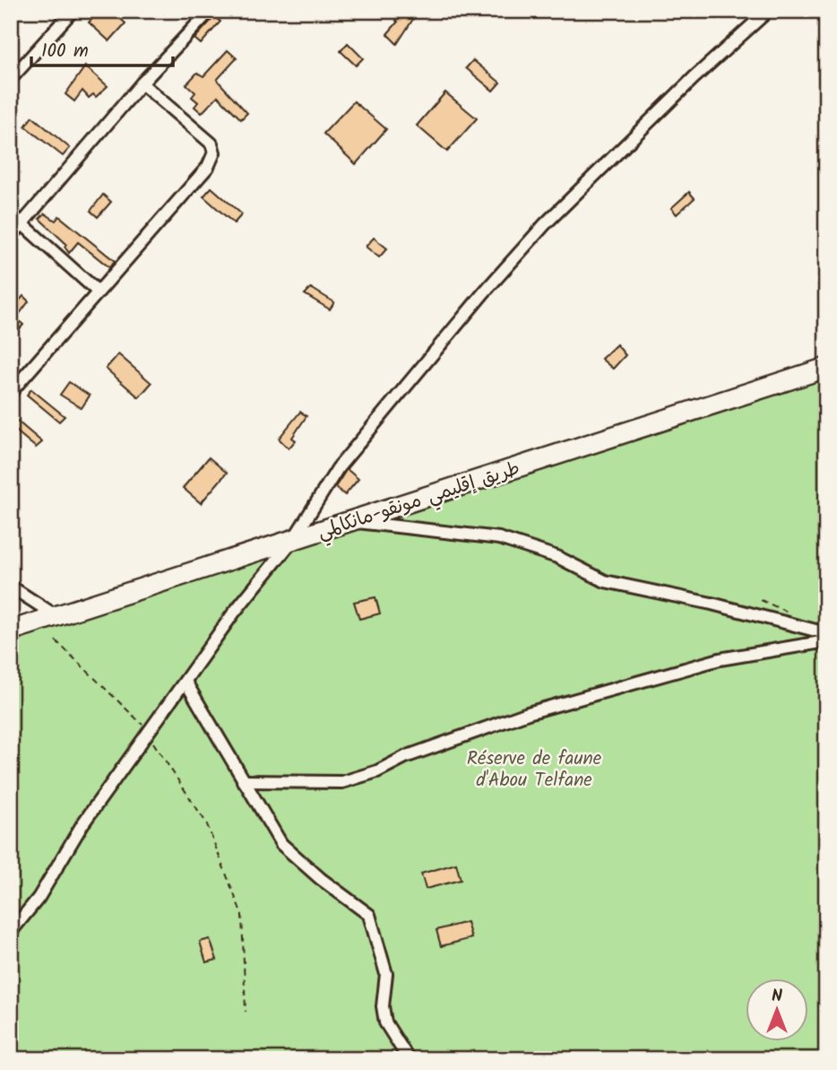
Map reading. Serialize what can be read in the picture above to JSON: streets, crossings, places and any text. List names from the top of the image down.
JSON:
{
  "streets": {
    "highway": ["طريق إقليمي مونقو-مانكالمي"]
  },
  "parks": ["Réserve de faune d'Abou Telfane"],
  "scale_bar": "100 m",
  "north": "top"
}
